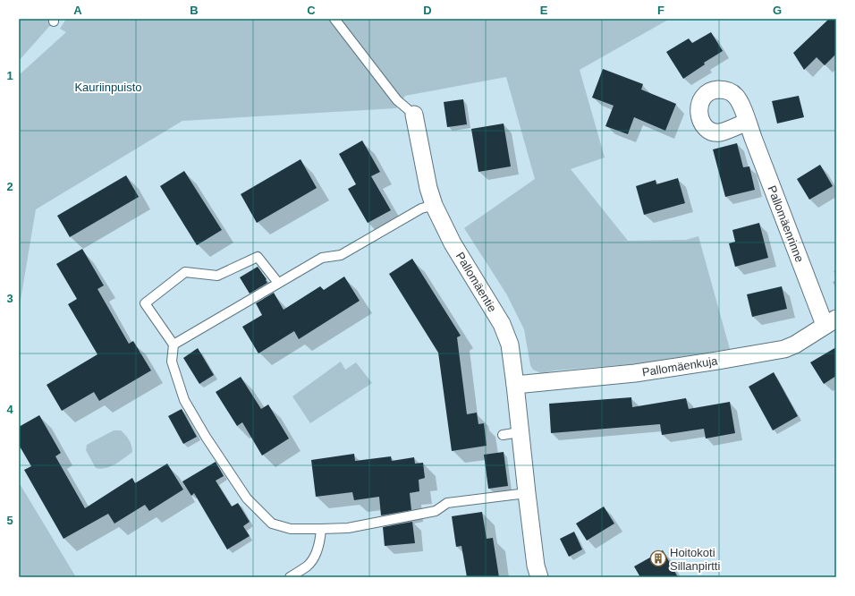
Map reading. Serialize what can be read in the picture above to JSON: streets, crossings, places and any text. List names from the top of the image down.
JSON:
{
  "streets": {
    "street": ["Pallomäenrinne", "Pallomäentie", "Pallomäenkuja"]
  },
  "crossings": [
    ["Pallomäenrinne", "Pallomäenkuja"],
    ["Pallomäentie", "Pallomäenkuja"]
  ],
  "parks": ["Kauriinpuisto"],
  "places": {
    "building": ["Hoitokoti Sillanpirtti"]
  },
  "grid": {
    "columns": [
      "A",
      "B",
      "C",
      "D",
      "E",
      "F",
      "G"
    ],
    "rows": [
      "1",
      "2",
      "3",
      "4",
      "5"
    ]
  }
}
